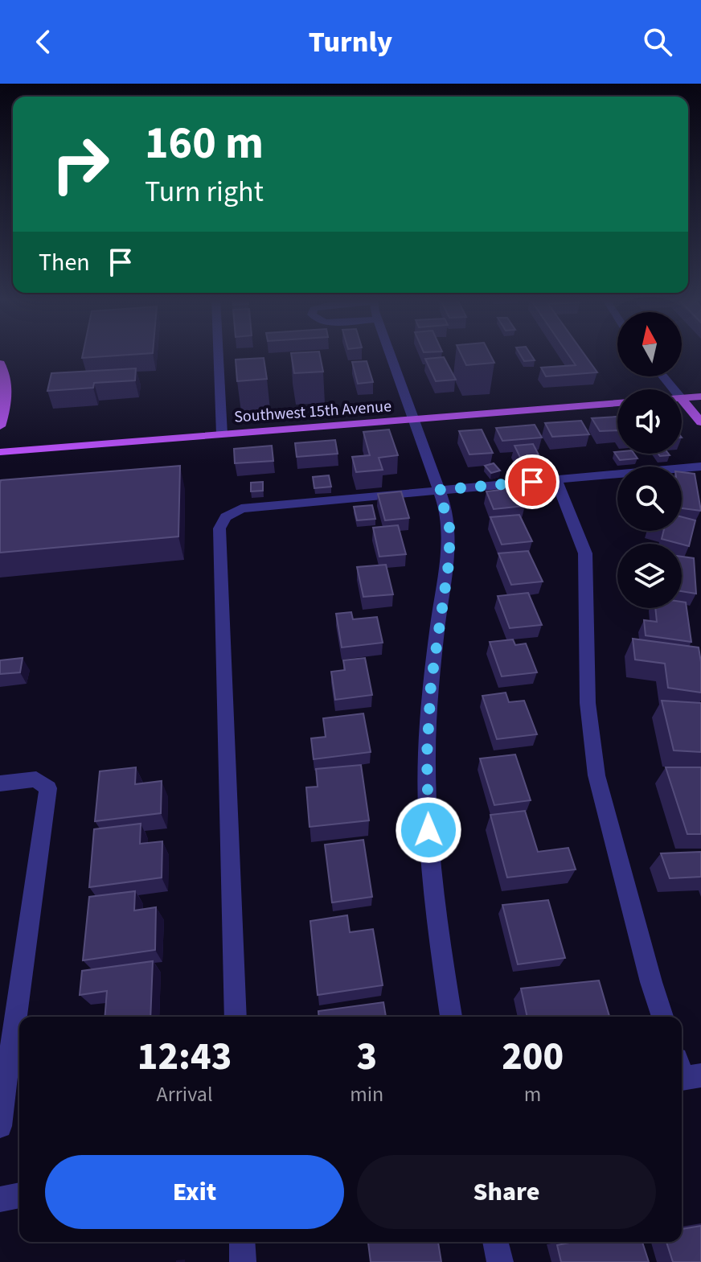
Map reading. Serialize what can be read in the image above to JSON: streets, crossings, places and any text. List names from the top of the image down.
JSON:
{
  "streets": {
    "main road": ["Southwest 15th Avenue"]
  },
  "north": "top",
  "page": {
    "header": "Turnly",
    "turn": ["160 m", "Turn right"],
    "then": "Then",
    "eta": [
      "12:43",
      "Arrival",
      "3",
      "min",
      "200",
      "m"
    ],
    "buttons": ["Exit", "Share"]
  }
}
